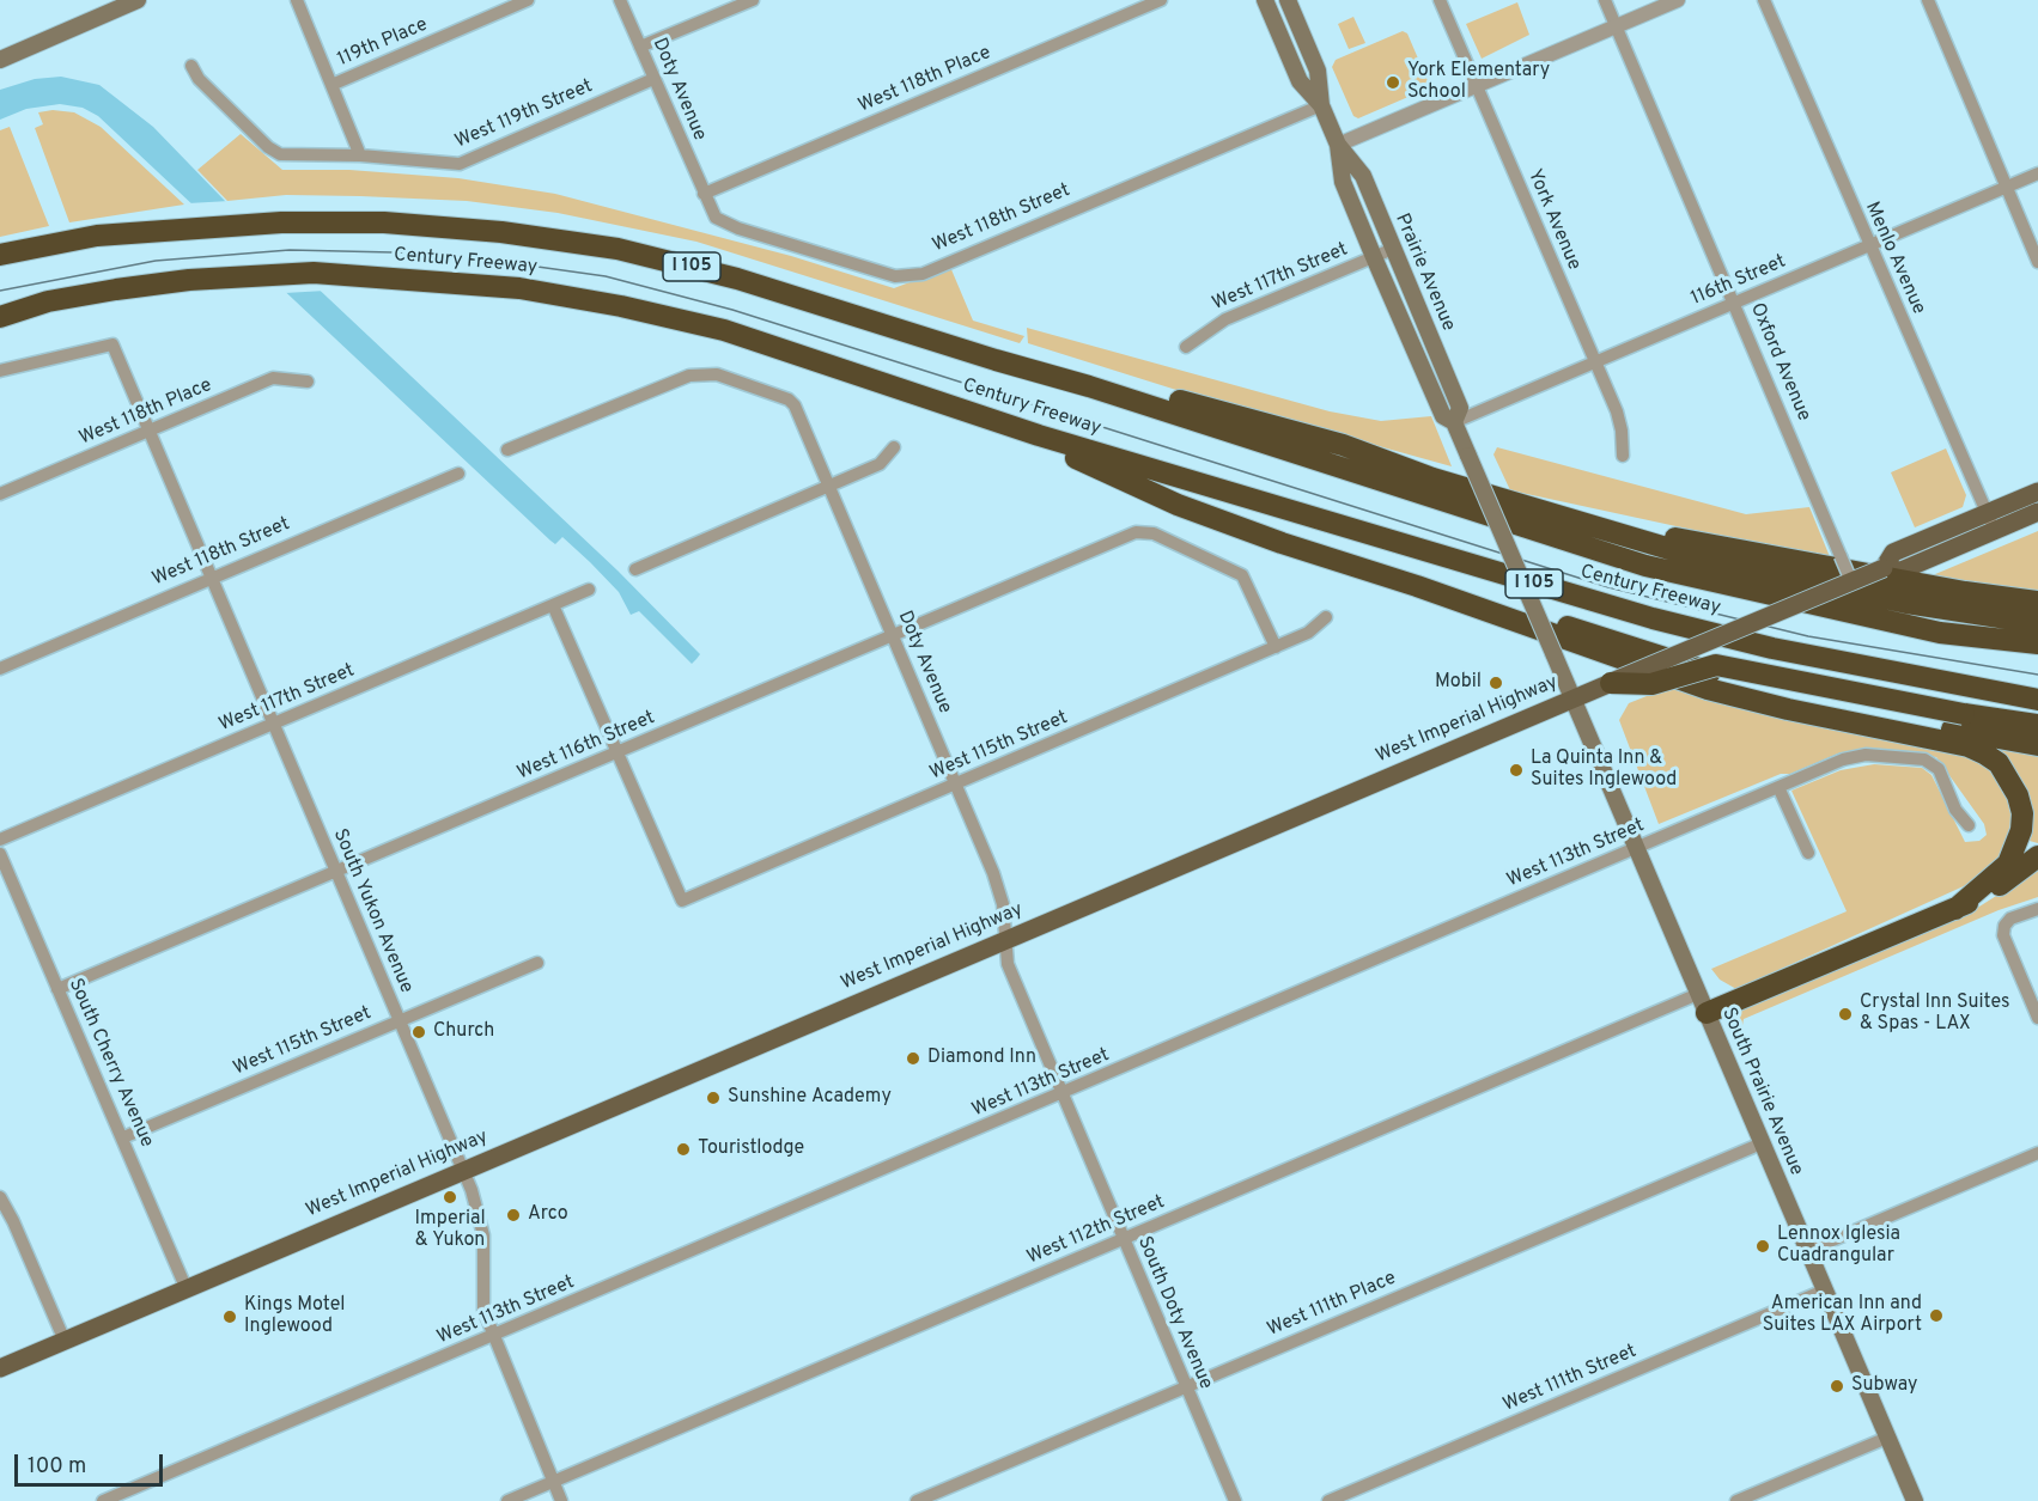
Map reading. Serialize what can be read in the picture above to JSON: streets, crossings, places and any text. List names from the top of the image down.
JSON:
{
  "streets": {
    "highway": ["Century Freeway", "I 105"],
    "main road": ["Prairie Avenue", "West Imperial Highway", "South Prairie Avenue"],
    "street": [
      "119th Place",
      "West 118th Place",
      "Doty Avenue",
      "West 119th Street",
      "West 118th Street",
      "York Avenue",
      "Menlo Avenue",
      "West 117th Street",
      "116th Street",
      "Oxford Avenue",
      "West 116th Street",
      "West 115th Street",
      "West 113th Street",
      "South Yukon Avenue",
      "South Cherry Avenue",
      "West 112th Street",
      "West 111th Place",
      "South Doty Avenue",
      "West 111th Street"
    ]
  },
  "crossings": [
    ["West 118th Place", "Doty Avenue"],
    ["West 118th Place", "West 118th Street"],
    ["West 118th Place", "South Yukon Avenue"],
    ["Doty Avenue", "West 119th Street"],
    ["Doty Avenue", "West 118th Street"],
    ["Doty Avenue", "West Imperial Highway"],
    ["Doty Avenue", "West 116th Street"],
    ["Doty Avenue", "West 115th Street"],
    ["Doty Avenue", "South Doty Avenue"],
    ["West 118th Street", "Prairie Avenue"],
    ["West 118th Street", "South Yukon Avenue"],
    ["York Avenue", "116th Street"],
    ["Menlo Avenue", "116th Street"],
    ["Menlo Avenue", "West Imperial Highway"],
    ["Prairie Avenue", "West 117th Street"],
    ["Prairie Avenue", "116th Street"],
    ["Prairie Avenue", "West Imperial Highway"],
    ["Prairie Avenue", "South Prairie Avenue"],
    ["West 117th Street", "South Yukon Avenue"],
    ["116th Street", "Oxford Avenue"],
    ["Oxford Avenue", "West Imperial Highway"],
    ["West Imperial Highway", "South Yukon Avenue"],
    ["West Imperial Highway", "South Cherry Avenue"],
    ["West Imperial Highway", "South Prairie Avenue"],
    ["West Imperial Highway", "South Doty Avenue"],
    ["West 116th Street", "West 115th Street"],
    ["West 116th Street", "South Yukon Avenue"],
    ["West 116th Street", "South Cherry Avenue"],
    ["West 115th Street", "South Yukon Avenue"],
    ["West 115th Street", "South Cherry Avenue"],
    ["West 113th Street", "South Yukon Avenue"],
    ["West 113th Street", "South Prairie Avenue"],
    ["West 113th Street", "South Doty Avenue"],
    ["South Yukon Avenue", "West 112th Street"],
    ["South Prairie Avenue", "West 112th Street"],
    ["South Prairie Avenue", "West 111th Place"],
    ["South Prairie Avenue", "West 111th Street"],
    ["West 112th Street", "South Doty Avenue"],
    ["West 111th Place", "South Doty Avenue"]
  ],
  "places": [
    "York Elementary School",
    "Mobil",
    "La Quinta Inn & Suites Inglewood",
    "Crystal Inn Suites & Spas - LAX",
    "Church",
    "Diamond Inn",
    "Sunshine Academy",
    "Touristlodge",
    "Imperial & Yukon",
    "Arco",
    "Lennox Iglesia Cuadrangular",
    "American Inn and Suites LAX Airport",
    "Kings Motel Inglewood",
    "Subway"
  ],
  "scale_bar": "100 m"
}
